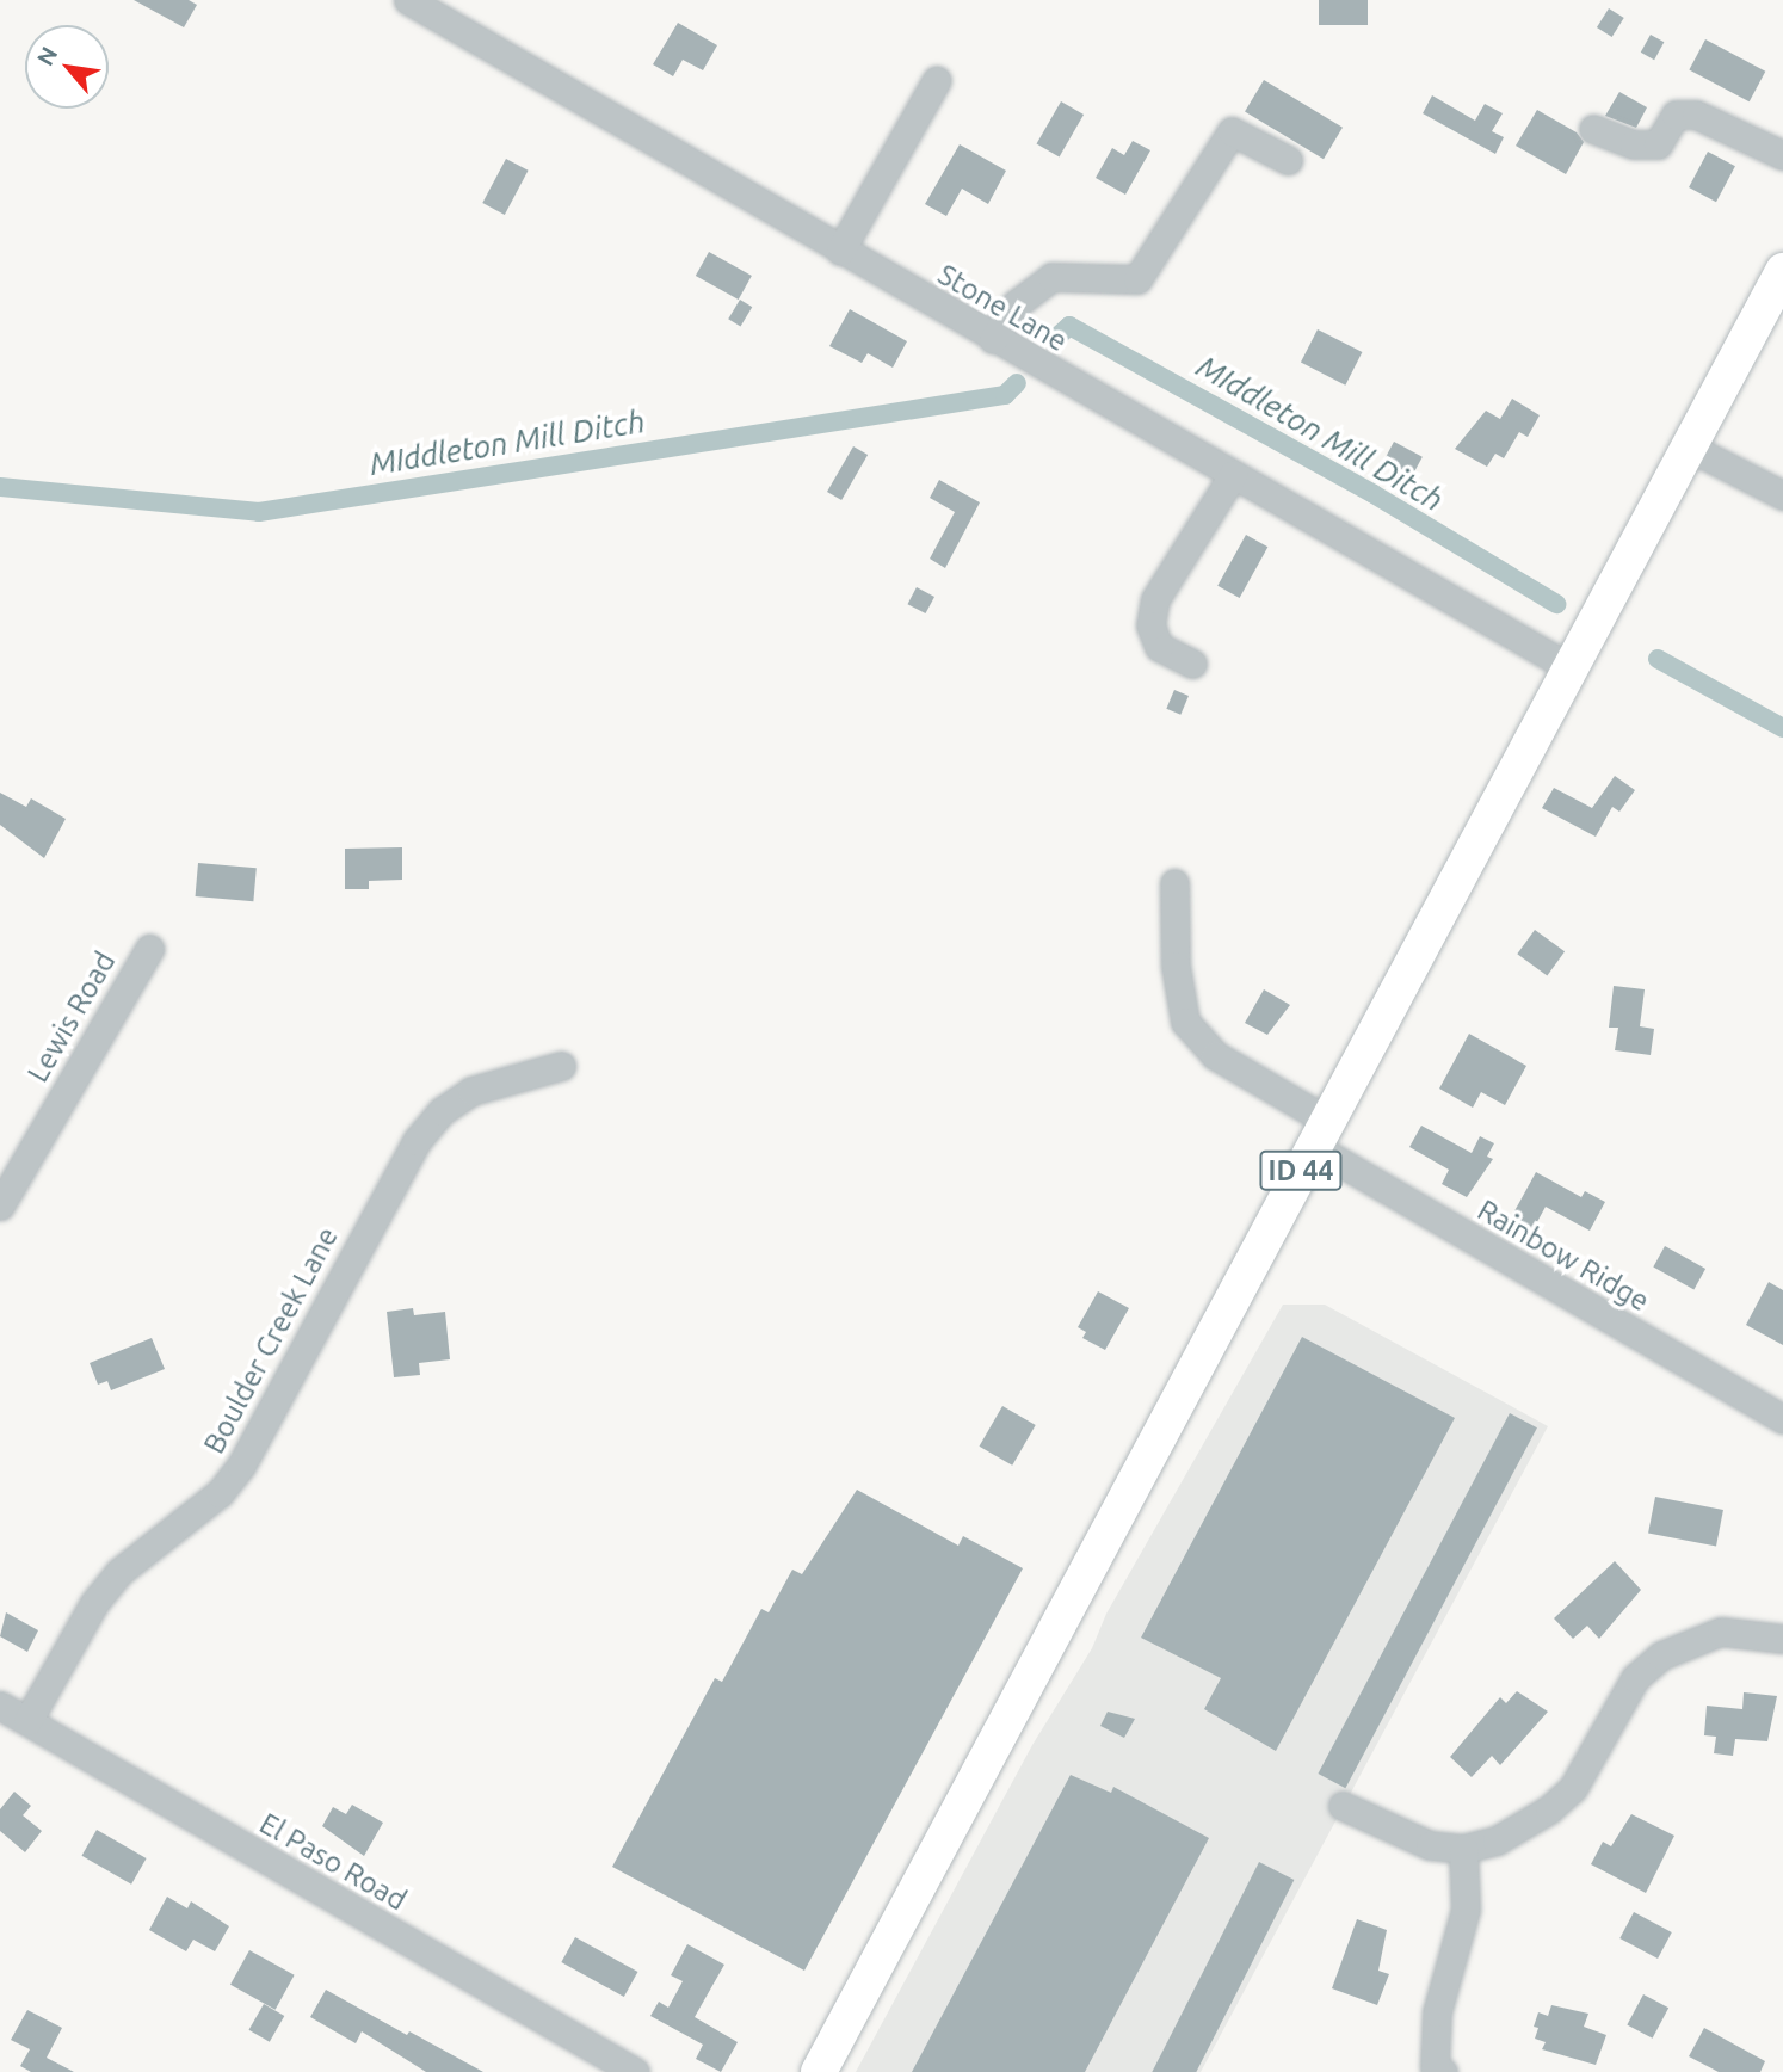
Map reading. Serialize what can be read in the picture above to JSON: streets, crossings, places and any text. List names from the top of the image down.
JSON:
{
  "streets": {
    "main road": ["ID 44"],
    "street": [
      "Stone Lane",
      "Lewis Road",
      "Rainbow Ridge",
      "Boulder Creek Lane",
      "El Paso Road"
    ]
  },
  "crossings": [
    ["Stone Lane", "ID 44"],
    ["ID 44", "Rainbow Ridge"],
    ["Boulder Creek Lane", "El Paso Road"]
  ],
  "water": ["MIddleton Mill Ditch"],
  "north": "top left"
}
